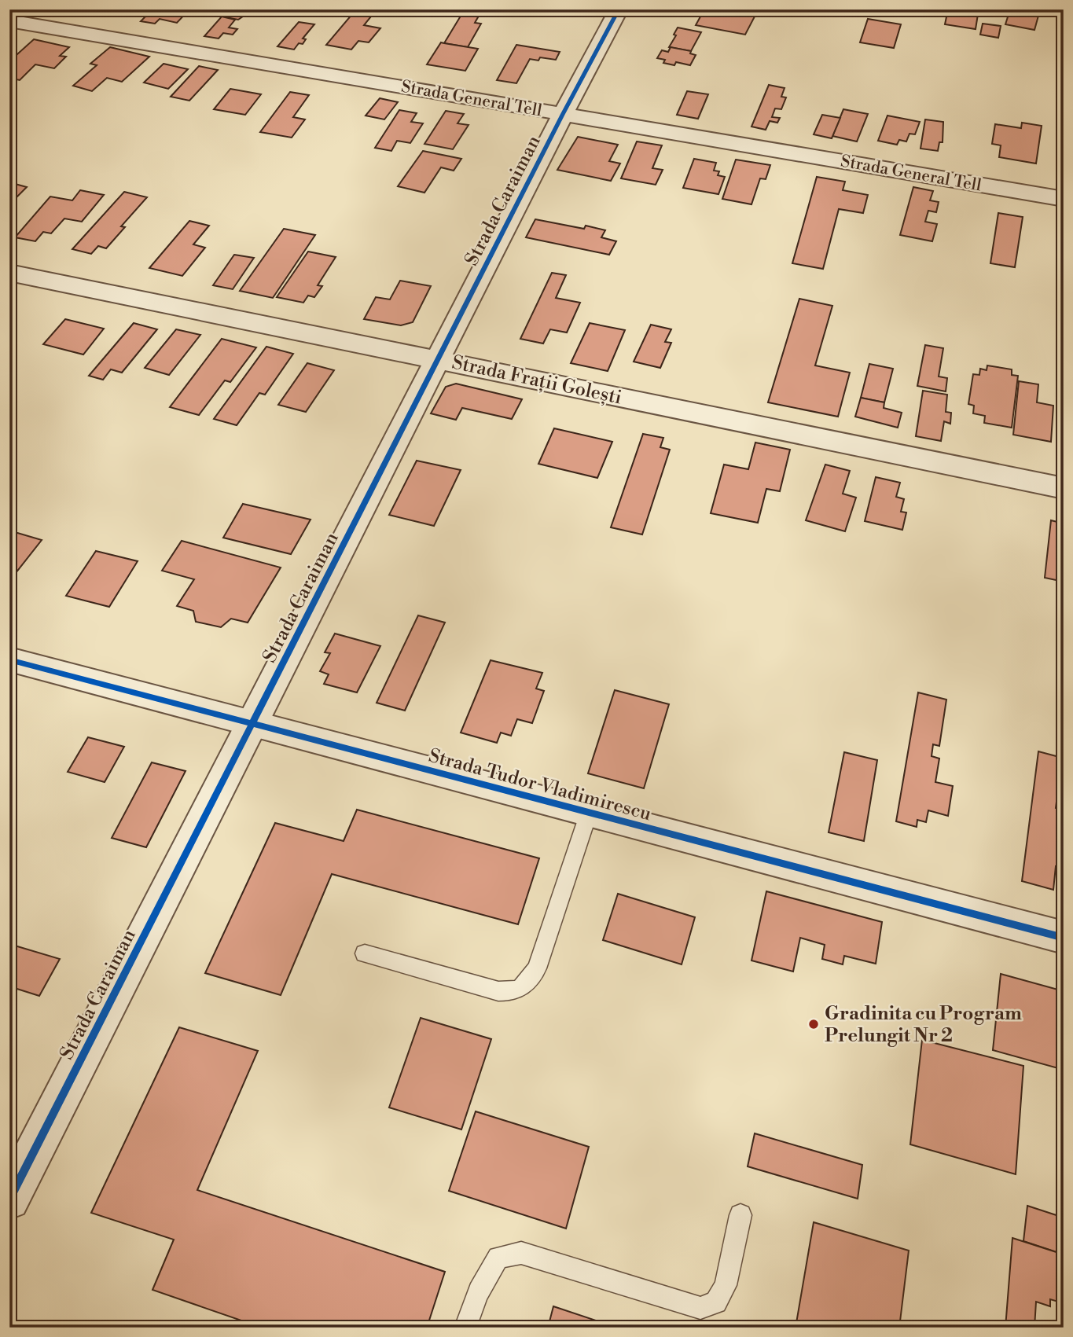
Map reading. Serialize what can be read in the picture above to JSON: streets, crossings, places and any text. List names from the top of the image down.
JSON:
{
  "streets": {
    "street": [
      "Strada General Tell",
      "Strada Caraiman",
      "Strada Frații Golești",
      "Strada Tudor Vladimirescu"
    ]
  },
  "crossings": [
    ["Strada General Tell", "Strada Caraiman"],
    ["Strada Caraiman", "Strada Frații Golești"],
    ["Strada Caraiman", "Strada Tudor Vladimirescu"]
  ],
  "places": ["Gradinita cu Program Prelungit Nr 2"]
}
